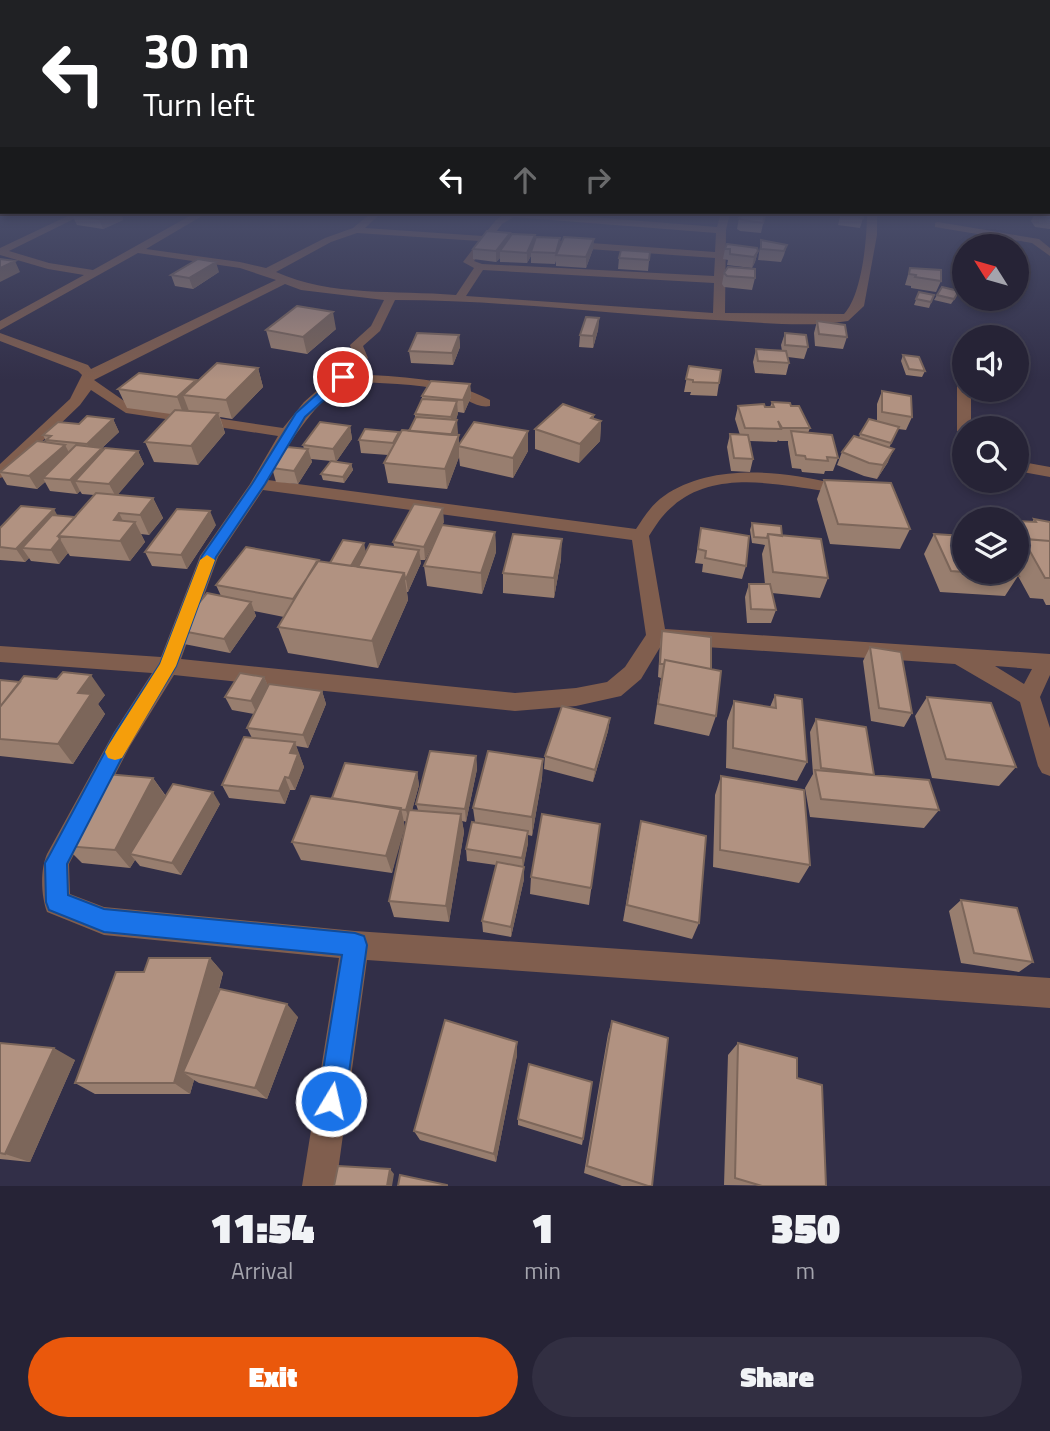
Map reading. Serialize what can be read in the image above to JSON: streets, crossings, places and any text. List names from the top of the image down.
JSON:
{
  "north": "top left",
  "page": {
    "turn": ["30 m", "Turn left"],
    "eta": [
      "11:54",
      "Arrival",
      "1",
      "min",
      "350",
      "m"
    ],
    "buttons": ["Exit", "Share"]
  }
}
